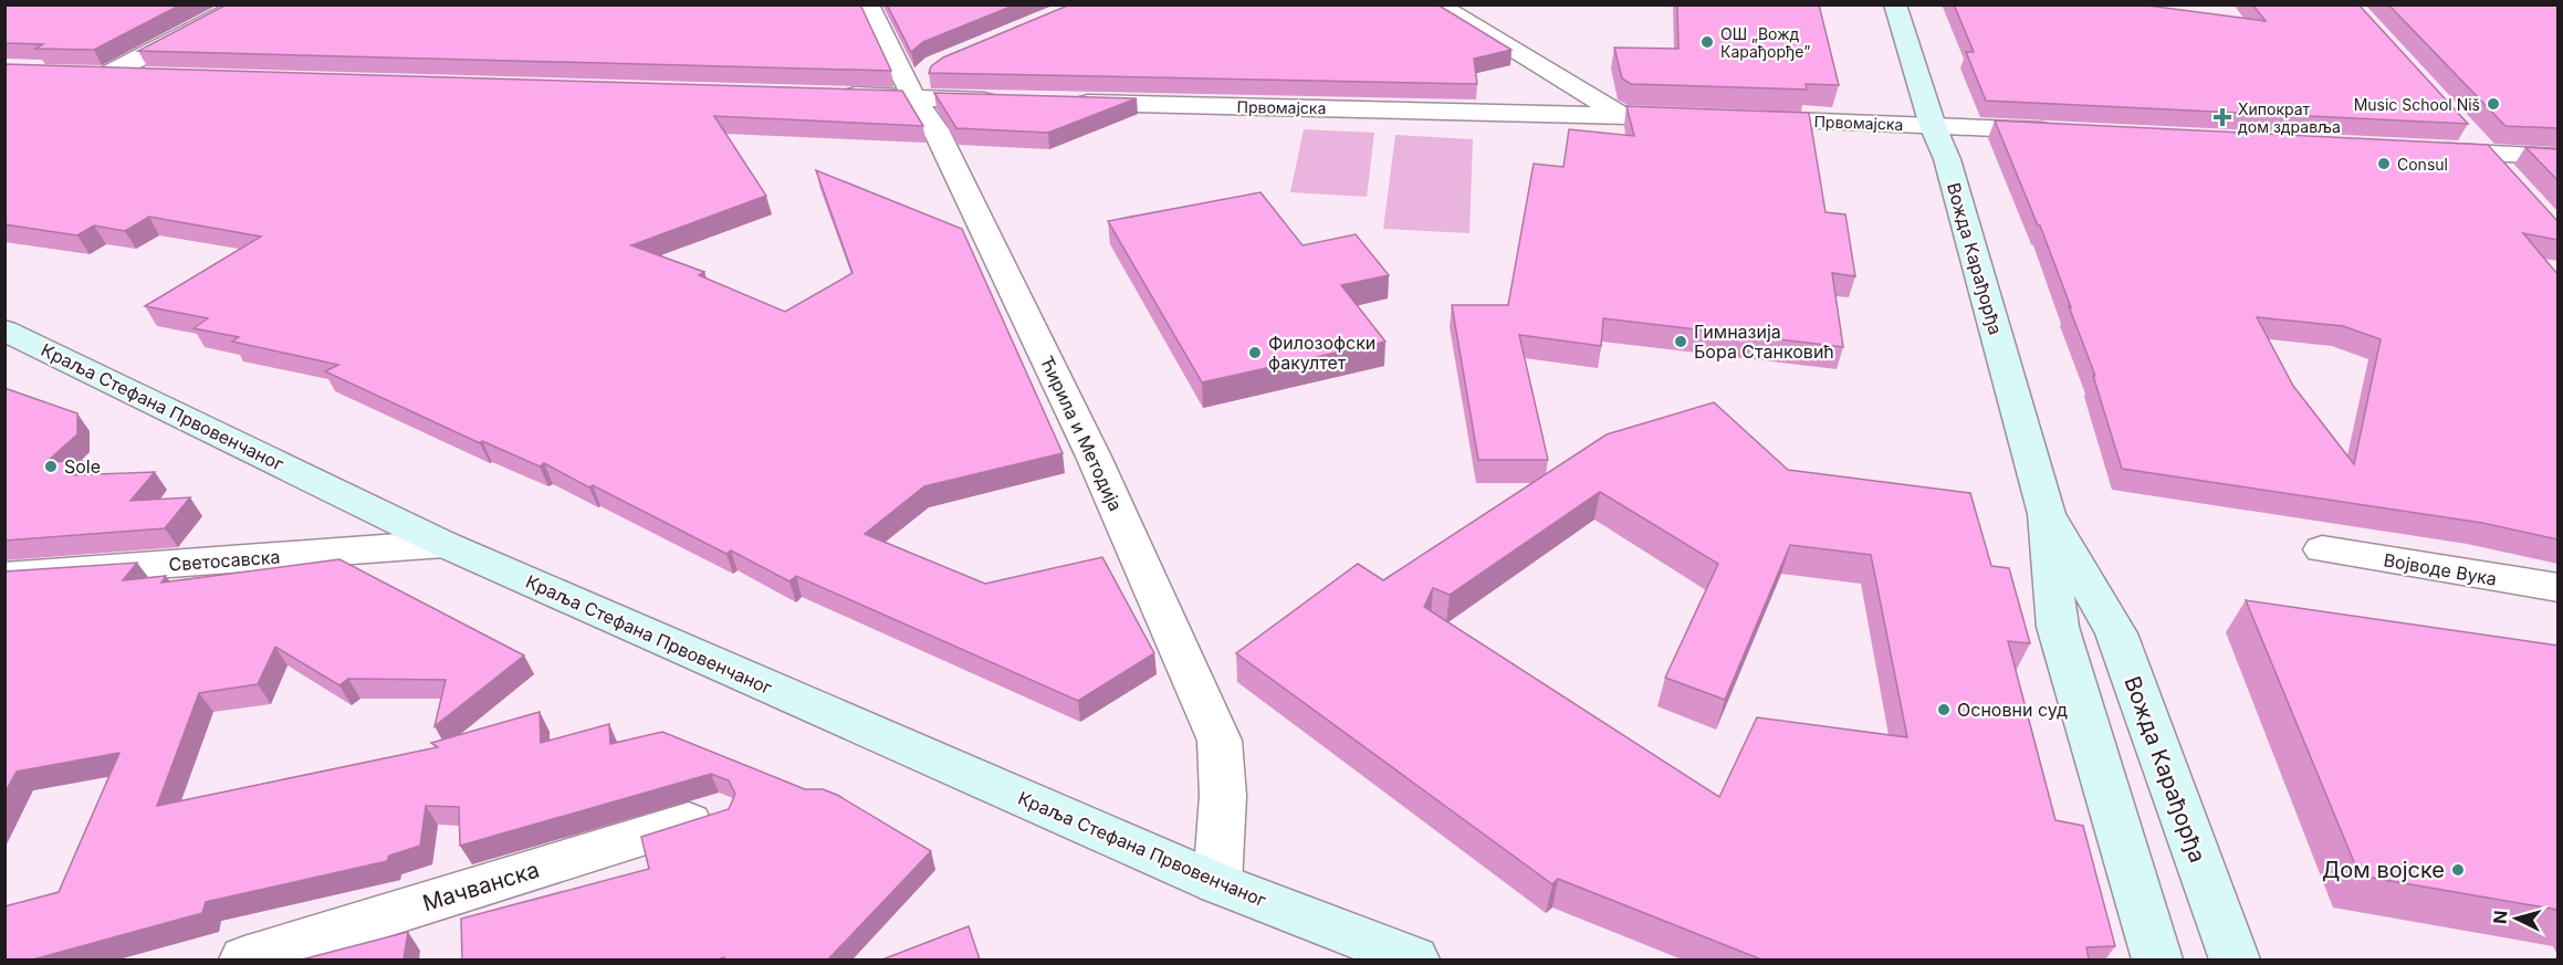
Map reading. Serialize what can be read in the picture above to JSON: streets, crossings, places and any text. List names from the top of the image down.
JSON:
{
  "streets": {
    "main road": ["Вожда Карађорђа", "Краља Стефана Првовенчаног"],
    "street": [
      "Првомајска",
      "Ћирила и Методија",
      "Светосавска",
      "Војводе Вука",
      "Мачванска"
    ]
  },
  "crossings": [
    ["Првомајска", "Вожда Карађорђа"],
    ["Краља Стефана Првовенчаног", "Ћирила и Методија"],
    ["Краља Стефана Првовенчаног", "Светосавска"]
  ],
  "places": {
    "other": [
      "ОШ „Вожд Карађорђе”",
      "Music School Niš",
      "Consul",
      "Гимназија Бора Станковић",
      "Филозофски факултет",
      "Sole",
      "Основни суд",
      "Дом војске"
    ],
    "health": ["Хипократ дом здравља"]
  },
  "north": "left"
}
